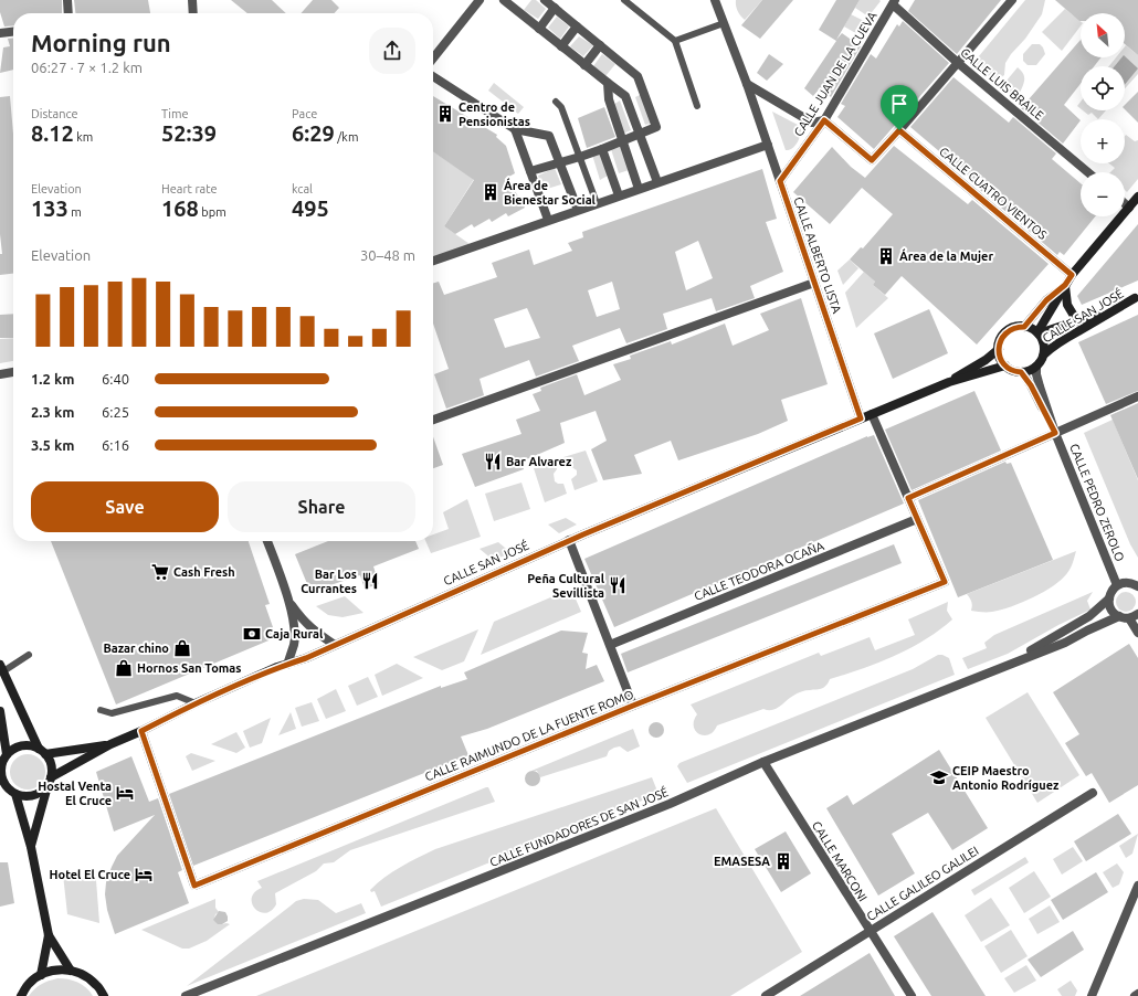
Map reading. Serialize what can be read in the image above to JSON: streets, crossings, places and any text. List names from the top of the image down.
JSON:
{
  "streets": {
    "main road": ["CALLE SAN JOSÉ"],
    "street": [
      "CALLE JUAN DE LA CUEVA",
      "CALLE LUIS BRAILE",
      "CALLE CUATRO VIENTOS",
      "CALLE ALBERTO LISTA",
      "CALLE PEDRO ZEROLO",
      "CALLE TEODORA OCAÑA",
      "CALLE RAIMUNDO DE LA FUENTE ROMO",
      "CALLE FUNDADORES DE SAN JOSÉ",
      "CALLE MARCONI",
      "CALLE GALILEO GALILEI"
    ]
  },
  "crossings": [
    ["CALLE JUAN DE LA CUEVA", "CALLE LUIS BRAILE"],
    ["CALLE JUAN DE LA CUEVA", "CALLE ALBERTO LISTA"],
    ["CALLE ALBERTO LISTA", "CALLE SAN JOSÉ"],
    ["CALLE SAN JOSÉ", "CALLE PEDRO ZEROLO"],
    ["CALLE SAN JOSÉ", "CALLE RAIMUNDO DE LA FUENTE ROMO"],
    ["CALLE PEDRO ZEROLO", "CALLE FUNDADORES DE SAN JOSÉ"],
    ["CALLE TEODORA OCAÑA", "CALLE RAIMUNDO DE LA FUENTE ROMO"],
    ["CALLE FUNDADORES DE SAN JOSÉ", "CALLE MARCONI"],
    ["CALLE MARCONI", "CALLE GALILEO GALILEI"]
  ],
  "places": {
    "building": [
      "Centro de Pensionistas",
      "Área de Bienestar Social",
      "Área de la Mujer",
      "EMASESA"
    ],
    "restaurant": ["Bar Alvarez", "Bar Los Currantes", "Peña Cultural Sevillista"],
    "supermarket": ["Cash Fresh"],
    "bank": ["Caja Rural"],
    "shop": ["Bazar chino", "Hornos San Tomas"],
    "school or university": ["CEIP Maestro Antonio Rodríguez"],
    "hotel": ["Hostal Venta El Cruce", "Hotel El Cruce"]
  },
  "north": "top left",
  "page": {
    "map_buttons": ["+", "−"],
    "heading": ["Morning run", "06:27 · 7 × 1.2 km"],
    "stats": [
      ["Distance", "8.12 km"],
      ["Time", "52:39"],
      ["Pace", "6:29 /km"],
      ["Elevation", "133 m"],
      ["Heart rate", "168 bpm"],
      ["kcal", "495"]
    ],
    "chart": ["Elevation", "30–48 m"],
    "list": [
      {
        "name": "1.2 km",
        "note": "6:40"
      },
      {
        "name": "2.3 km",
        "note": "6:25"
      },
      {
        "name": "3.5 km",
        "note": "6:16"
      }
    ],
    "buttons": ["Save", "Share"]
  }
}
